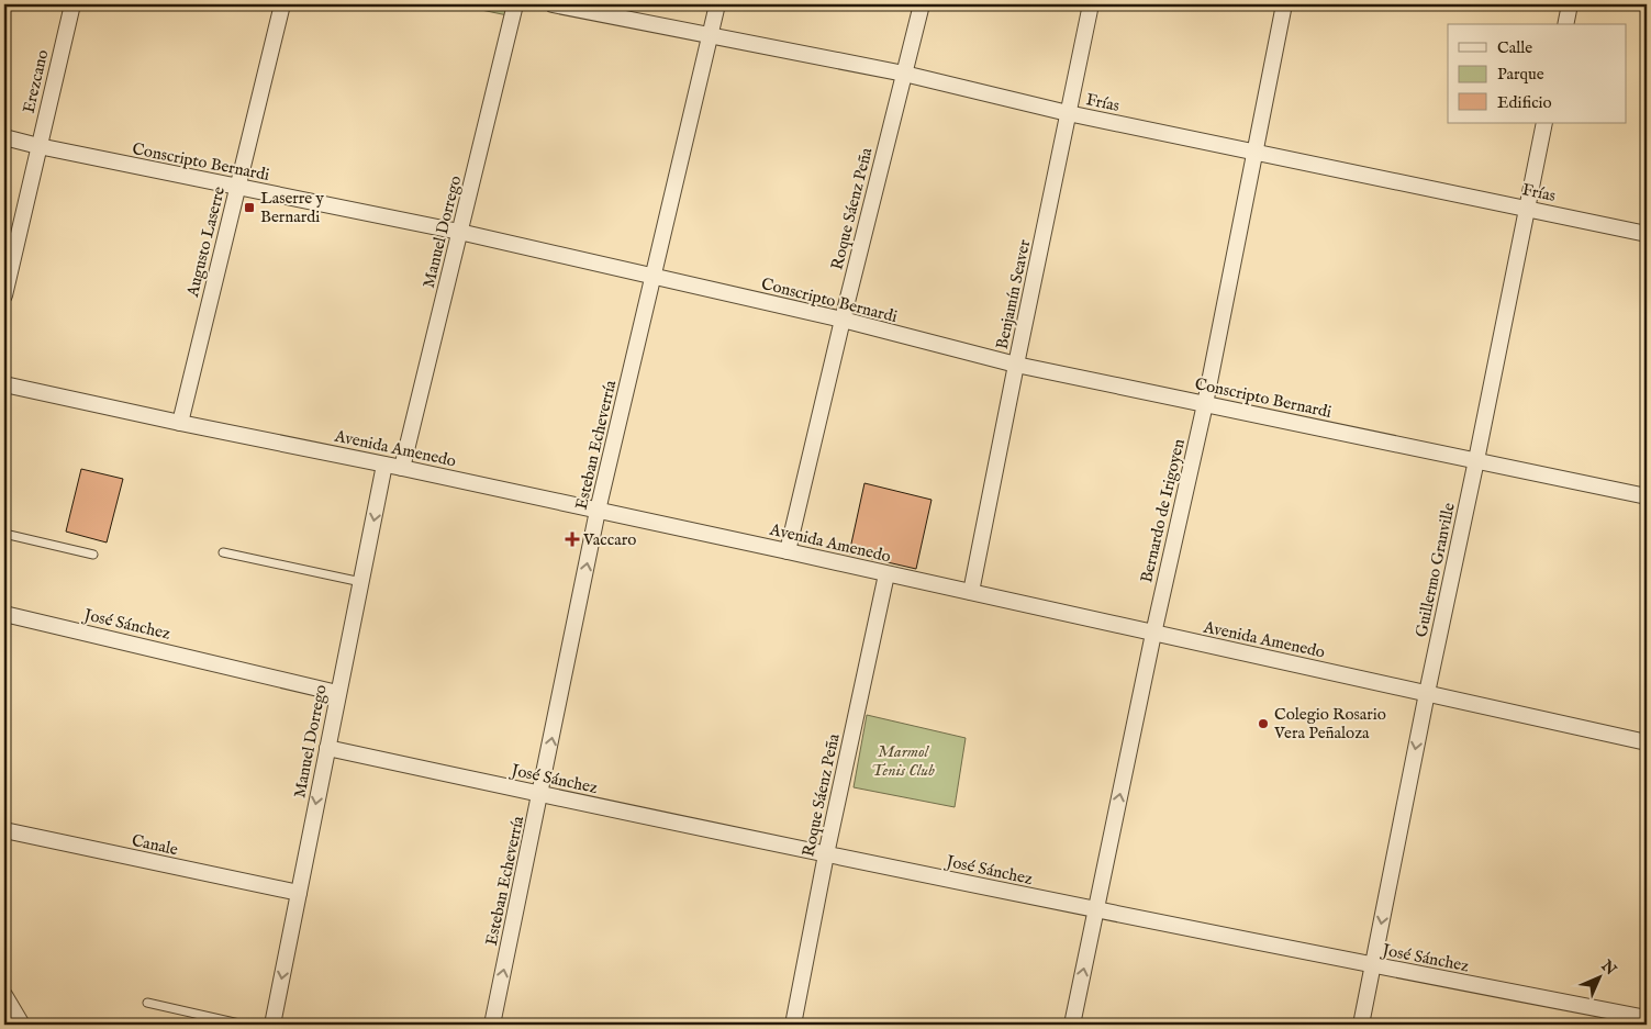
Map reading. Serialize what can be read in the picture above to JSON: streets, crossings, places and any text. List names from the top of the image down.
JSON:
{
  "streets": {
    "street": [
      "Erezcano",
      "Frías",
      "Conscripto Bernardi",
      "Roque Sáenz Peña",
      "Manuel Dorrego",
      "Augusto Laserre",
      "Benjamín Seaver",
      "Esteban Echeverría",
      "Avenida Amenedo",
      "Bernardo de Irigoyen",
      "Guillermo Granville",
      "José Sánchez",
      "Canale"
    ]
  },
  "crossings": [
    ["Erezcano", "Conscripto Bernardi"],
    ["Frías", "Roque Sáenz Peña"],
    ["Frías", "Benjamín Seaver"],
    ["Frías", "Esteban Echeverría"],
    ["Frías", "Bernardo de Irigoyen"],
    ["Frías", "Guillermo Granville"],
    ["Conscripto Bernardi", "Roque Sáenz Peña"],
    ["Conscripto Bernardi", "Manuel Dorrego"],
    ["Conscripto Bernardi", "Augusto Laserre"],
    ["Conscripto Bernardi", "Benjamín Seaver"],
    ["Conscripto Bernardi", "Esteban Echeverría"],
    ["Conscripto Bernardi", "Bernardo de Irigoyen"],
    ["Conscripto Bernardi", "Guillermo Granville"],
    ["Roque Sáenz Peña", "Avenida Amenedo"],
    ["Roque Sáenz Peña", "José Sánchez"],
    ["Manuel Dorrego", "Avenida Amenedo"],
    ["Manuel Dorrego", "José Sánchez"],
    ["Manuel Dorrego", "Canale"],
    ["Augusto Laserre", "Avenida Amenedo"],
    ["Benjamín Seaver", "Avenida Amenedo"],
    ["Esteban Echeverría", "Avenida Amenedo"],
    ["Esteban Echeverría", "José Sánchez"],
    ["Avenida Amenedo", "Bernardo de Irigoyen"],
    ["Avenida Amenedo", "Guillermo Granville"],
    ["Bernardo de Irigoyen", "José Sánchez"],
    ["Guillermo Granville", "José Sánchez"]
  ],
  "one_way": ["Manuel Dorrego", "Esteban Echeverría", "Bernardo de Irigoyen"],
  "parks": ["Marmol Tenis Club"],
  "places": {
    "transit": ["Laserre y Bernardi"],
    "health": ["Vaccaro"],
    "other": ["Colegio Rosario Vera Peñaloza"]
  },
  "legend": ["Calle", "Parque", "Edificio"],
  "north": "top right"
}
